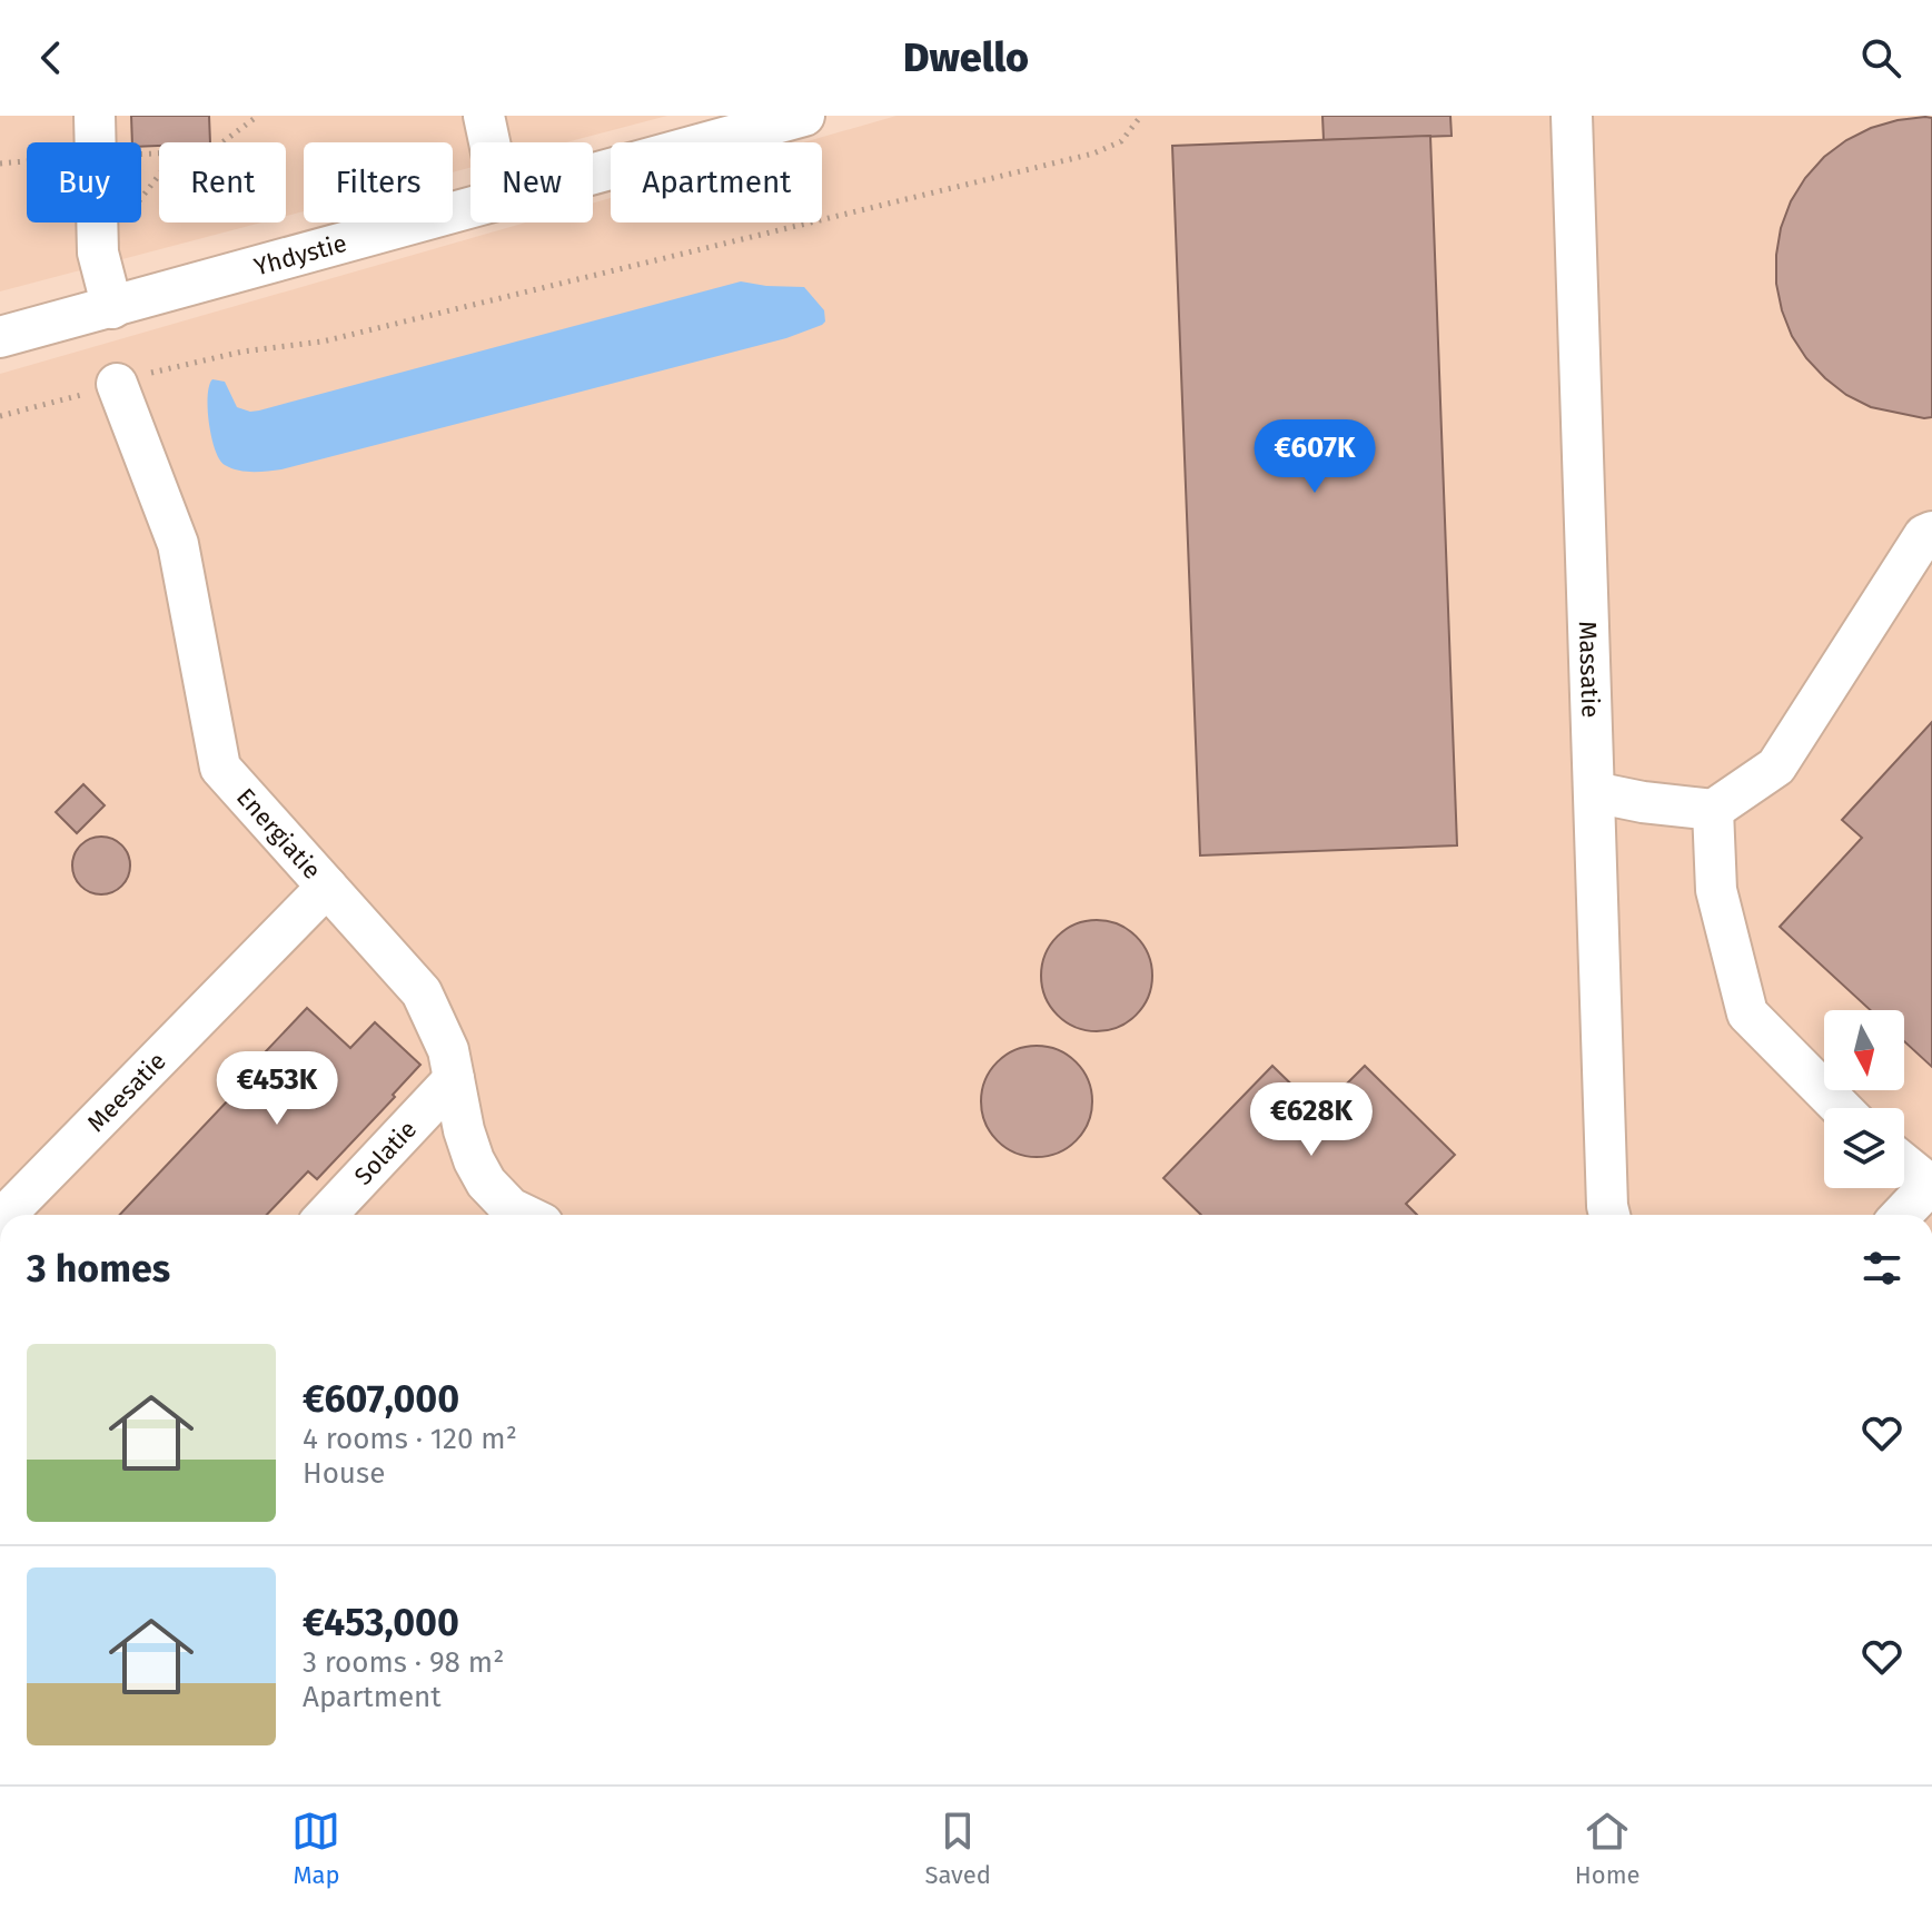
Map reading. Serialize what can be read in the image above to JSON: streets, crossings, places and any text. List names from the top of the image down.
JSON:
{
  "streets": {
    "lane": [
      "Yhdystie",
      "Massatie",
      "Energiatie",
      "Meesatie",
      "Solatie"
    ]
  },
  "crossings": [
    ["Energiatie", "Meesatie"],
    ["Energiatie", "Solatie"]
  ],
  "north": "bottom",
  "page": {
    "header": "Dwello",
    "chip": [
      "Buy",
      "Rent",
      "Filters",
      "New",
      "Apartment"
    ],
    "price": ["€607K", "€453K", "€628K"],
    "heading": "3 homes",
    "list": [
      {
        "name": "€607,000",
        "note": "4 rooms · 120 m² · House"
      },
      {
        "name": "€453,000",
        "note": "3 rooms · 98 m² · Apartment"
      }
    ],
    "tabs": ["Map", "Saved", "Home"]
  }
}
